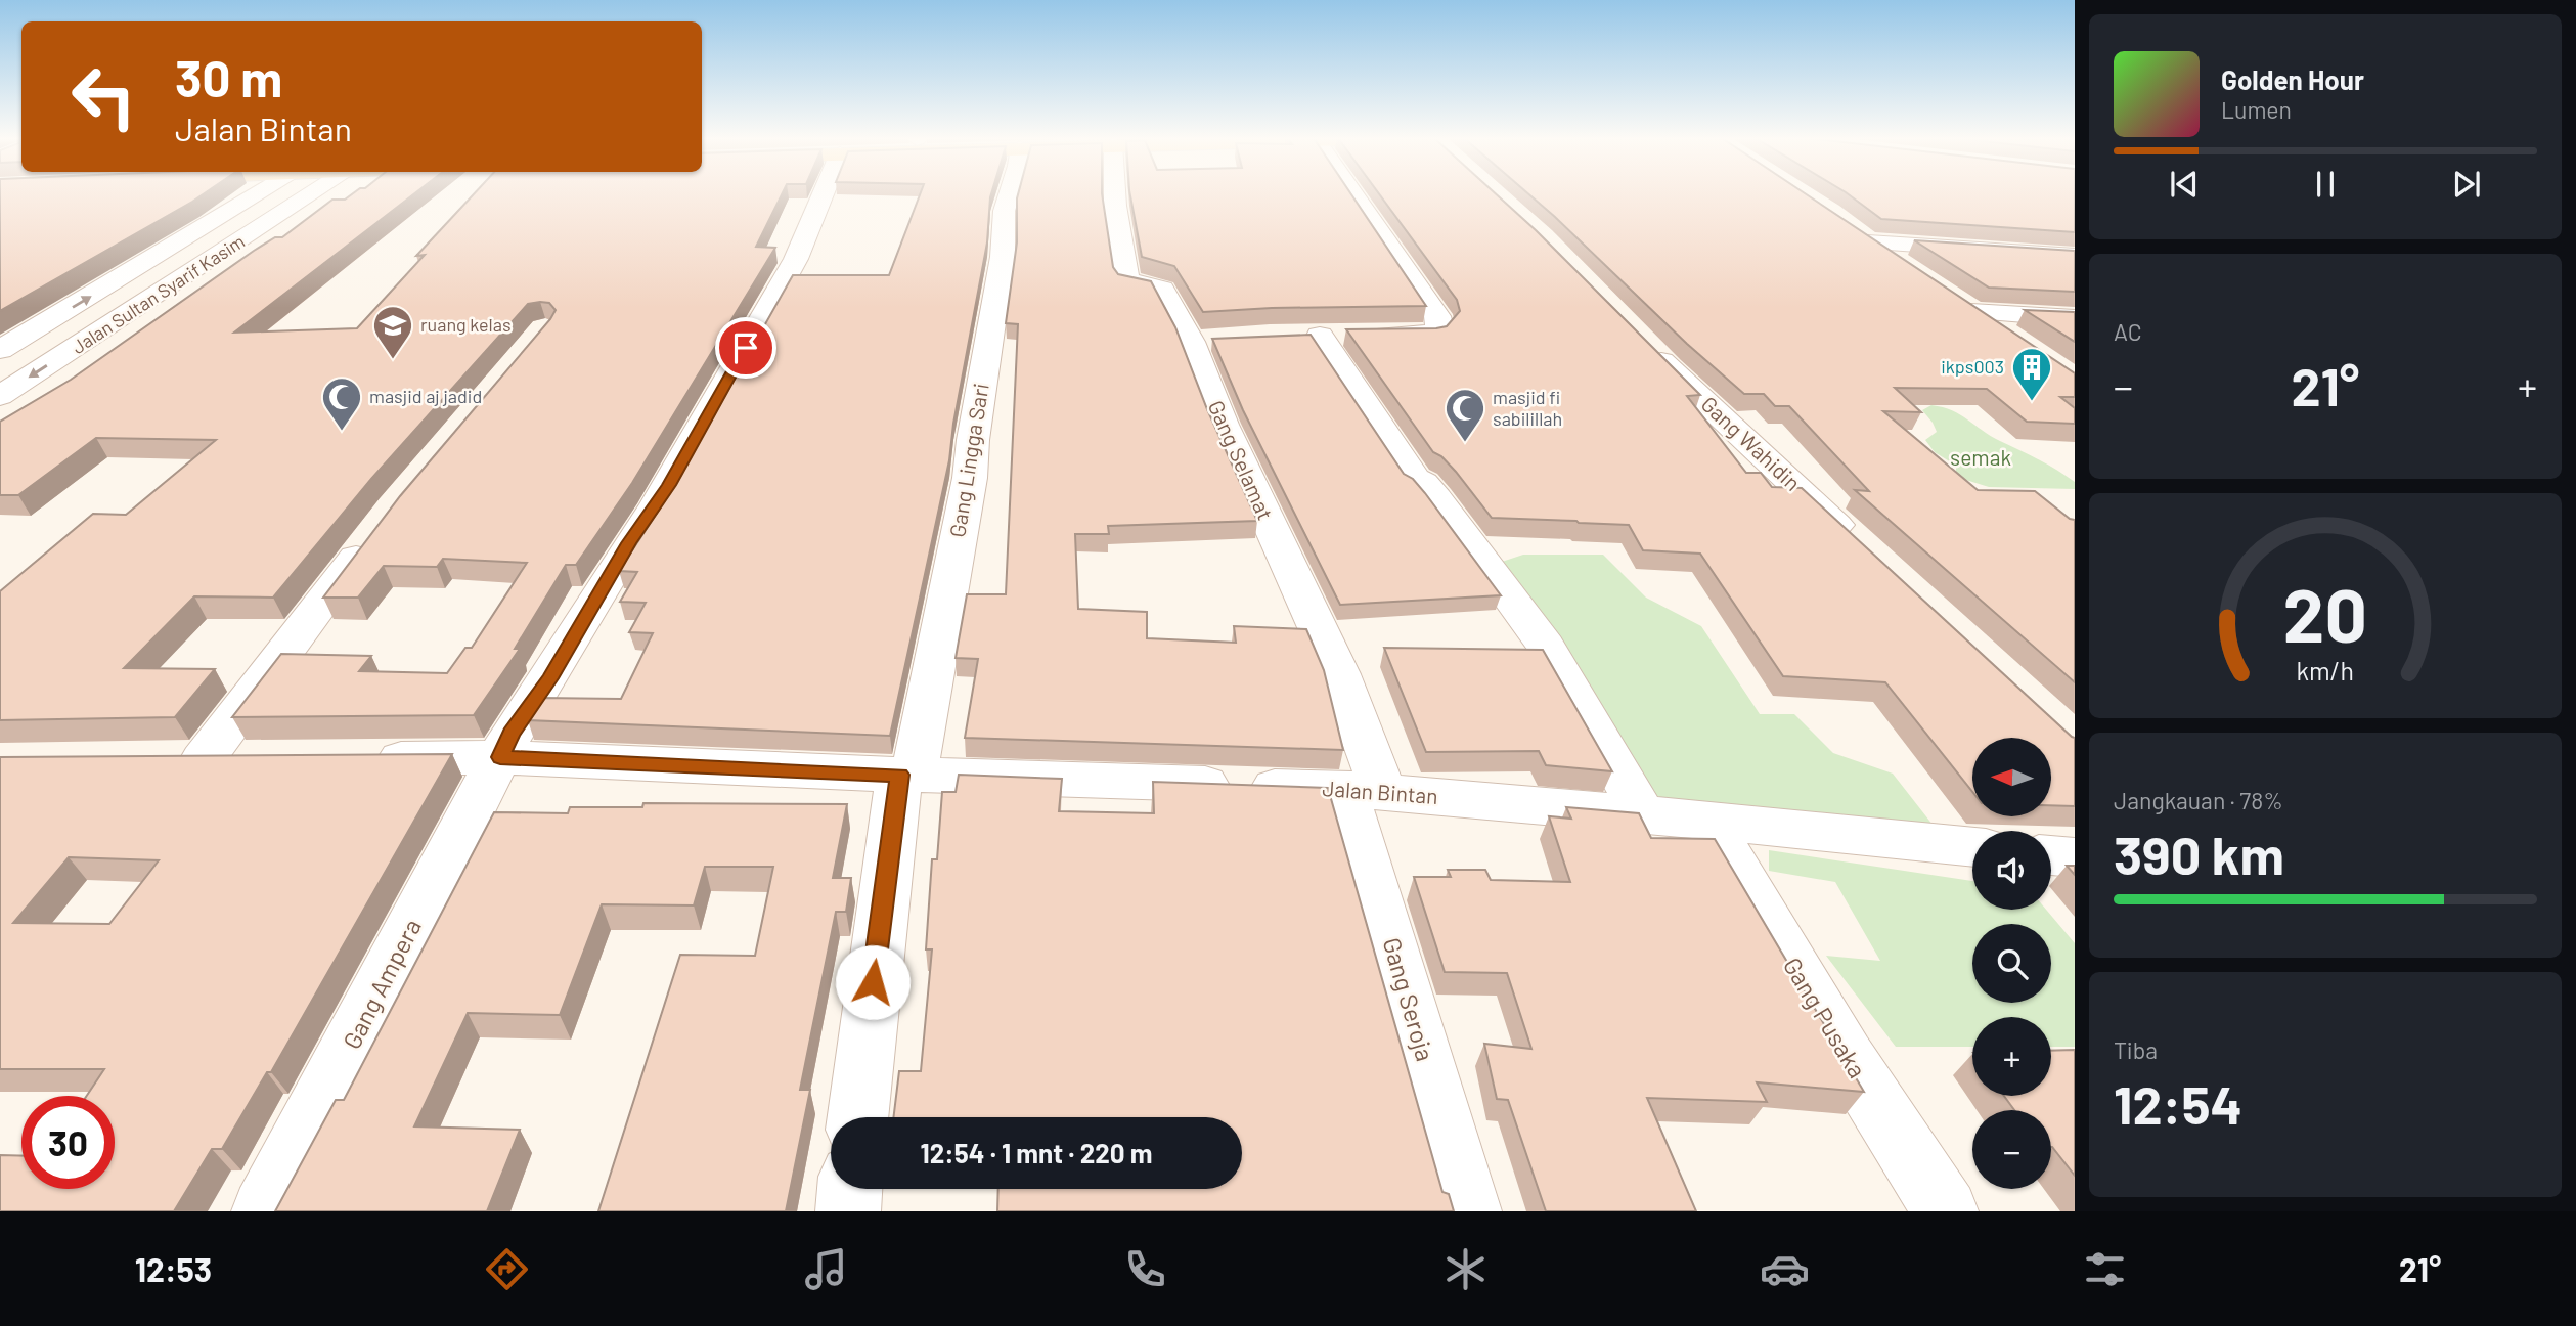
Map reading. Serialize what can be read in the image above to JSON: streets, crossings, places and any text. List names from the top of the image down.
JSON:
{
  "streets": {
    "street": [
      "Jalan Sultan Syarif Kasim",
      "Gang Wahidin",
      "Gang Lingga Sari",
      "Gang Selamat",
      "Jalan Bintan",
      "Gang Ampera",
      "Gang Seroja",
      "Gang Pusaka"
    ]
  },
  "crossings": [
    ["Gang Lingga Sari", "Jalan Bintan"],
    ["Gang Selamat", "Jalan Bintan"],
    ["Gang Selamat", "Gang Seroja"],
    ["Jalan Bintan", "Gang Ampera"],
    ["Jalan Bintan", "Gang Seroja"],
    ["Jalan Bintan", "Gang Pusaka"]
  ],
  "parks": ["semak"],
  "places": {
    "school or university": ["ruang kelas"],
    "building": ["ikps003"],
    "mosque": ["masjid aj jadid", "masjid fi sabilillah"]
  },
  "north": "left",
  "page": {
    "turn": ["30 m", "Jalan Bintan"],
    "song": ["Golden Hour", "Lumen"],
    "tile": [
      "AC",
      ["Jangkauan · 78%", "390 km"],
      ["Tiba", "12:54"]
    ],
    "heat": ["−", "21°", "+"],
    "map_buttons": ["+", "−"],
    "limit": "30",
    "trip": "12:54 · 1 mnt · 220 m",
    "tabs": ["12:53", "21°"],
    "gauge": ["20", "km/h"]
  }
}
